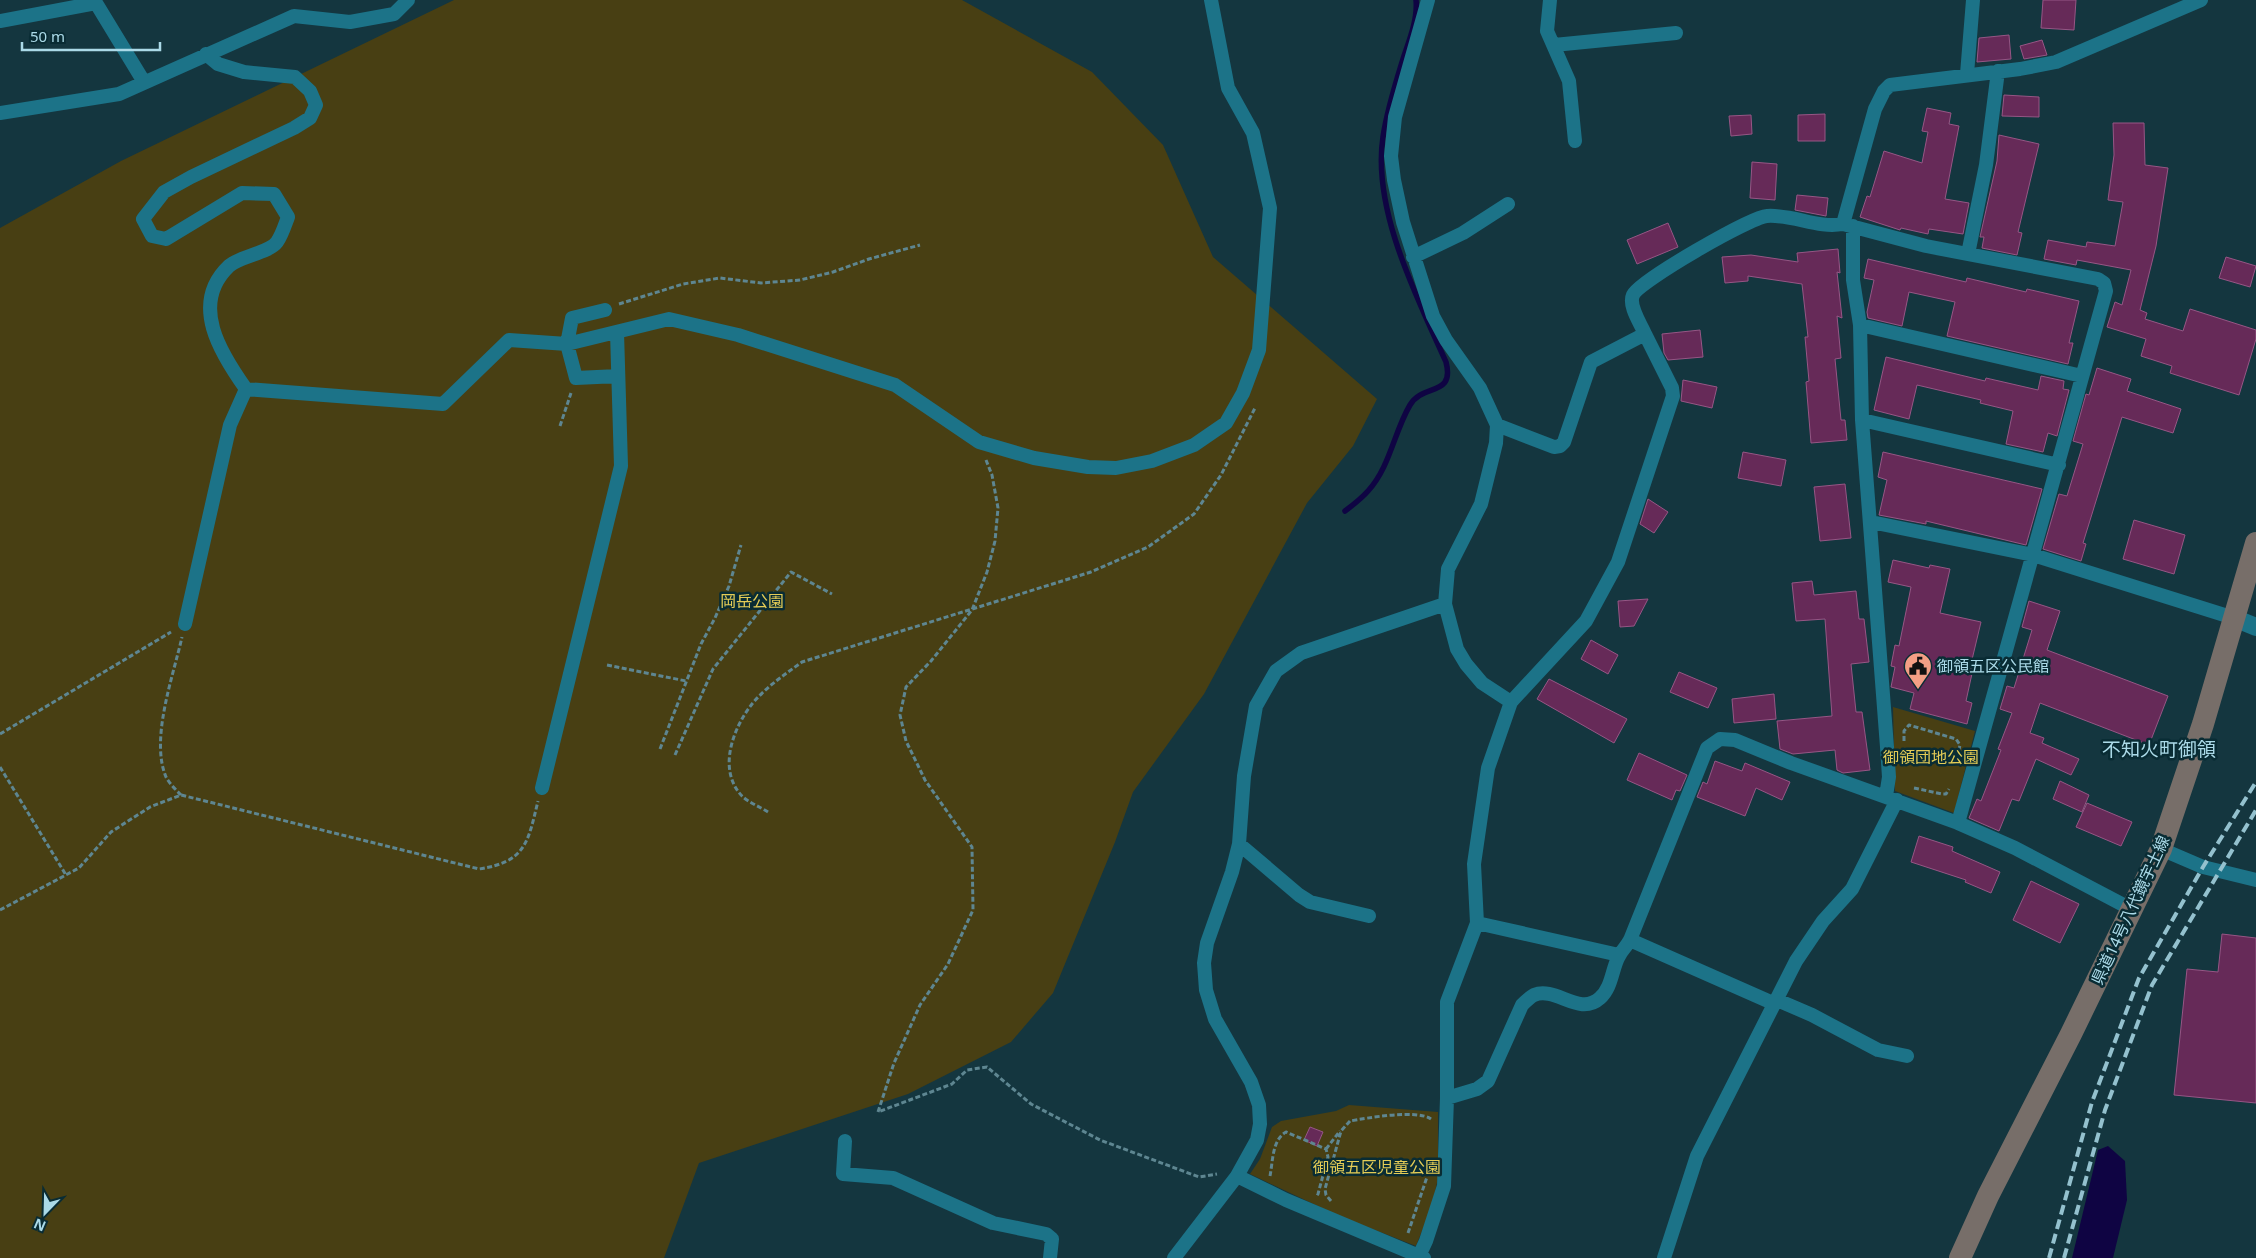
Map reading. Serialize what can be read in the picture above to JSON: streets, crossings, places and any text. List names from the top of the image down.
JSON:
{
  "streets": {
    "main road": ["県道14号八代鏡宇土線"]
  },
  "districts": ["不知火町御領"],
  "parks": ["岡岳公園", "御領団地公園", "御領五区児童公園"],
  "places": {
    "public building": ["御領五区公民館"]
  },
  "scale_bar": "50 m",
  "north": "bottom left"
}
